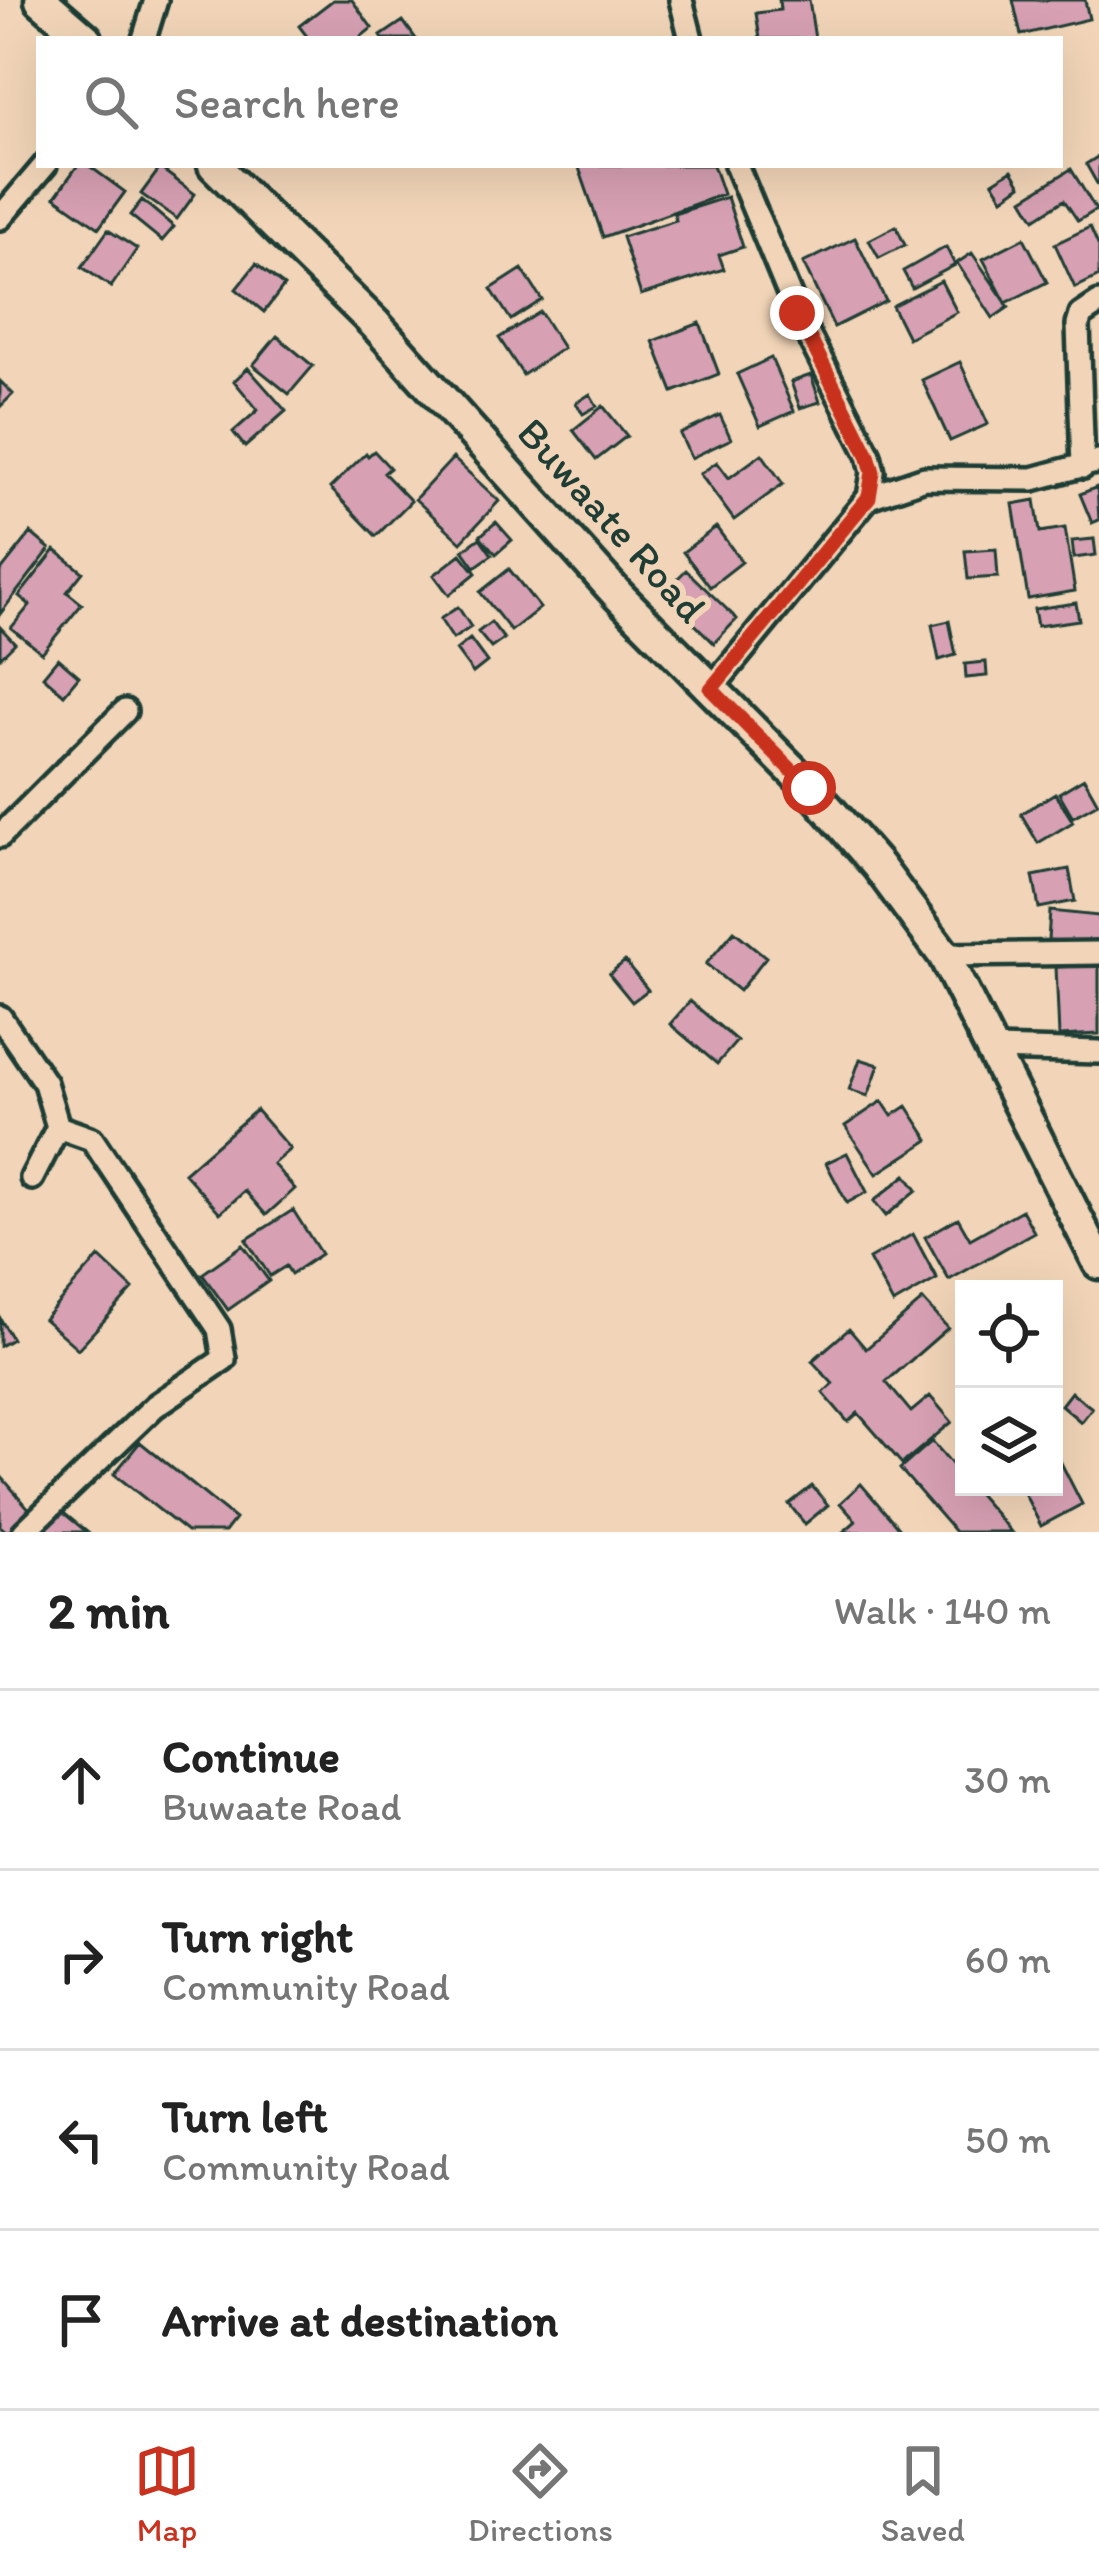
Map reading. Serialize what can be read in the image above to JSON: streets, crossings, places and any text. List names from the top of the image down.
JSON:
{
  "streets": {
    "street": ["Buwaate Road"]
  },
  "page": {
    "search": "Search here",
    "heading": ["2 min", "Walk · 140 m"],
    "list": [
      ["Continue", "Buwaate Road", "30 m"],
      ["Turn right", "Community Road", "60 m"],
      ["Turn left", "Community Road", "50 m"],
      "Arrive at destination"
    ],
    "nav": ["Map", "Directions", "Saved"]
  }
}
